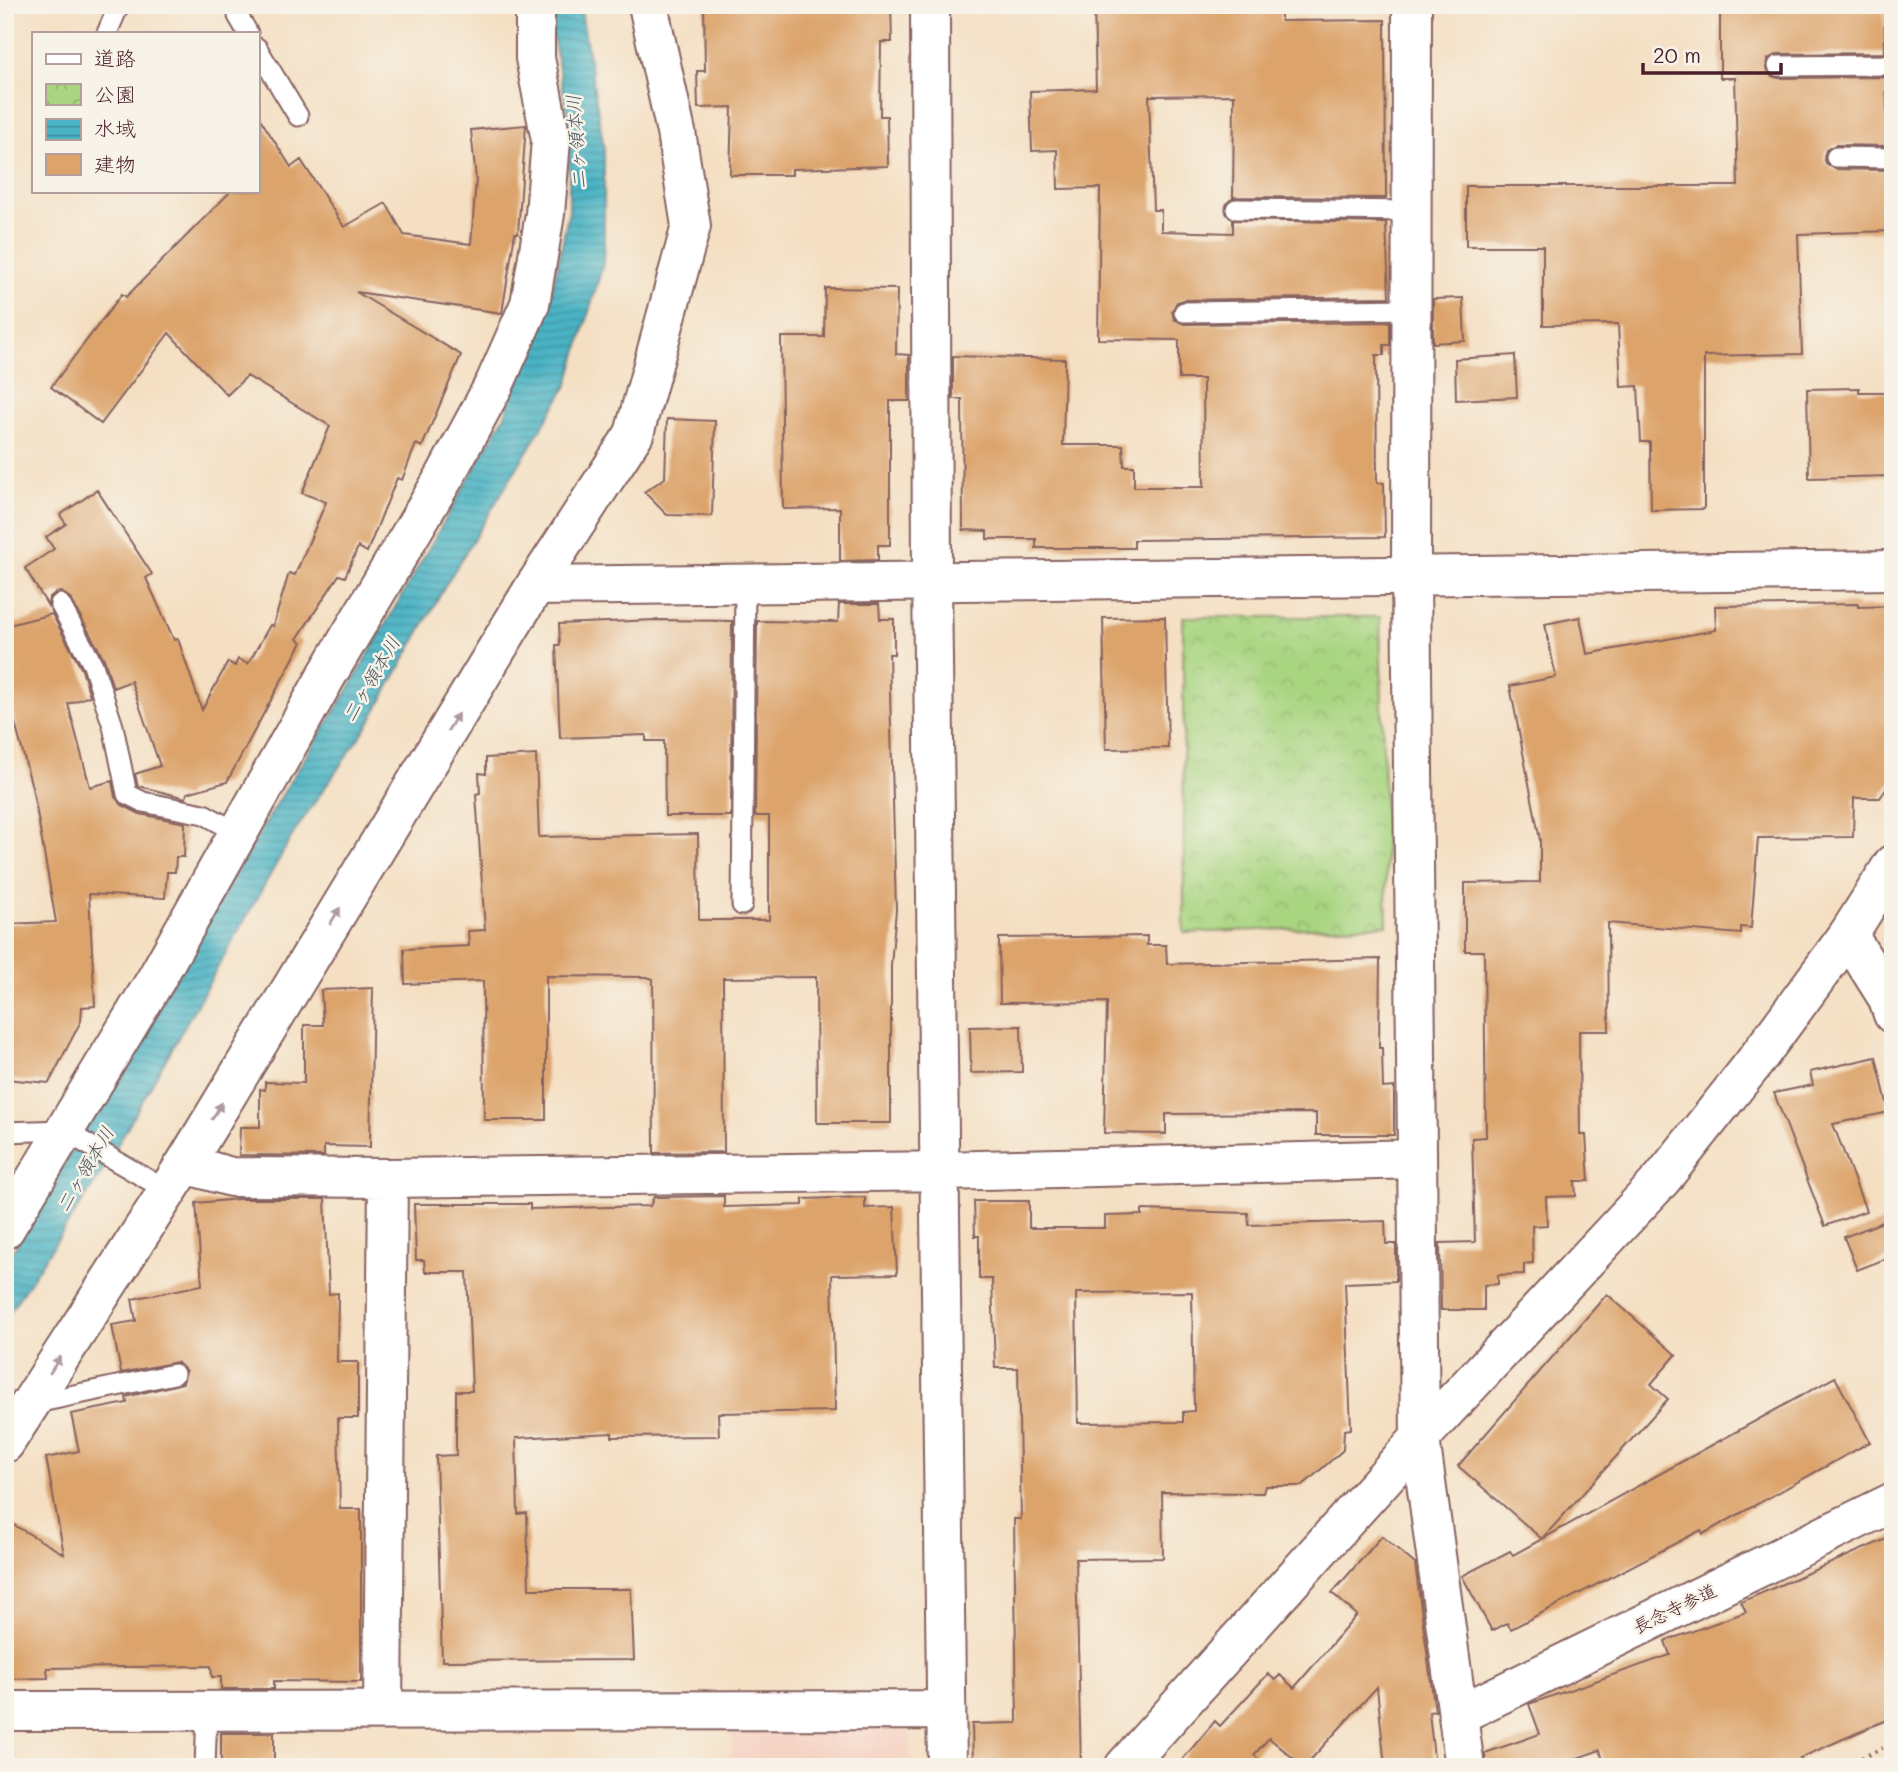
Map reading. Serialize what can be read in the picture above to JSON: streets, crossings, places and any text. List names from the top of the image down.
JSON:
{
  "streets": {
    "street": ["長念寺参道"]
  },
  "water": ["二ヶ領本川"],
  "legend": [
    "道路",
    "公園",
    "水域",
    "建物"
  ],
  "scale_bar": "20 m"
}
